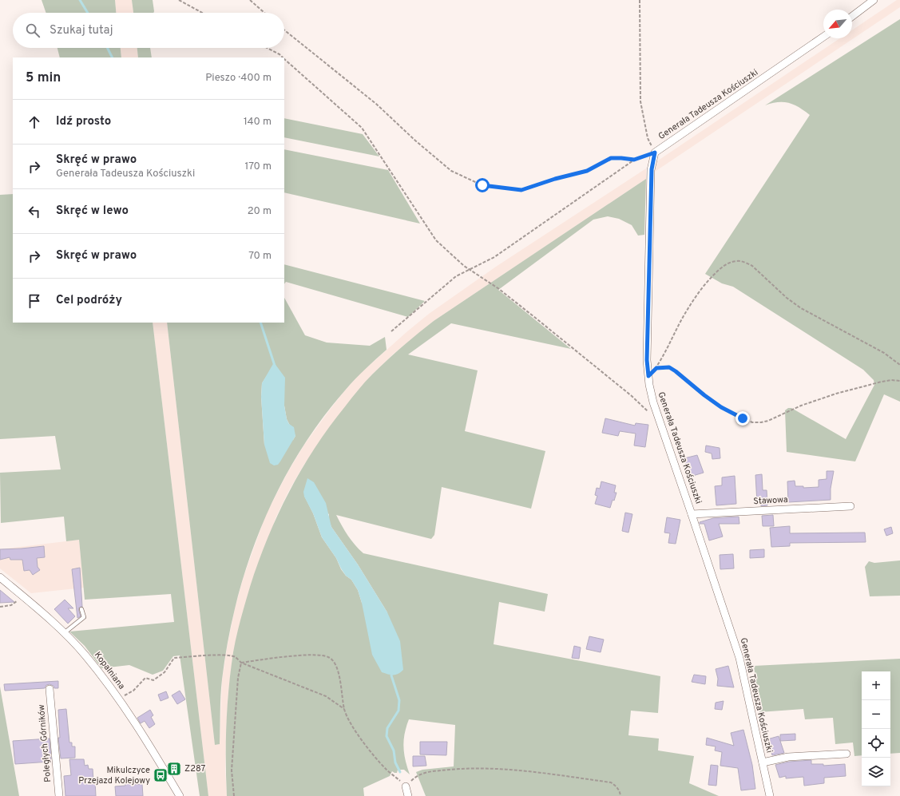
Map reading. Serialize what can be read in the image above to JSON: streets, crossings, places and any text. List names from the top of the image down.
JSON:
{
  "streets": {
    "street": [
      "Generała Tadeusza Kościuszki",
      "Stawowa",
      "Kopalniana",
      "Poległych Górników"
    ]
  },
  "crossings": [
    ["Generała Tadeusza Kościuszki", "Stawowa"]
  ],
  "places": {
    "building": ["Z287"],
    "bus stop": ["Mikulczyce Przejazd Kolejowy"]
  },
  "north": "bottom left",
  "page": {
    "search": "Szukaj tutaj",
    "heading": ["5 min", "Pieszo · 400 m"],
    "list": [
      ["Idź prosto", "140 m"],
      ["Skręć w prawo", "Generała Tadeusza Kościuszki", "170 m"],
      ["Skręć w lewo", "20 m"],
      ["Skręć w prawo", "70 m"],
      "Cel podróży"
    ],
    "map_buttons": ["+", "−"]
  }
}
